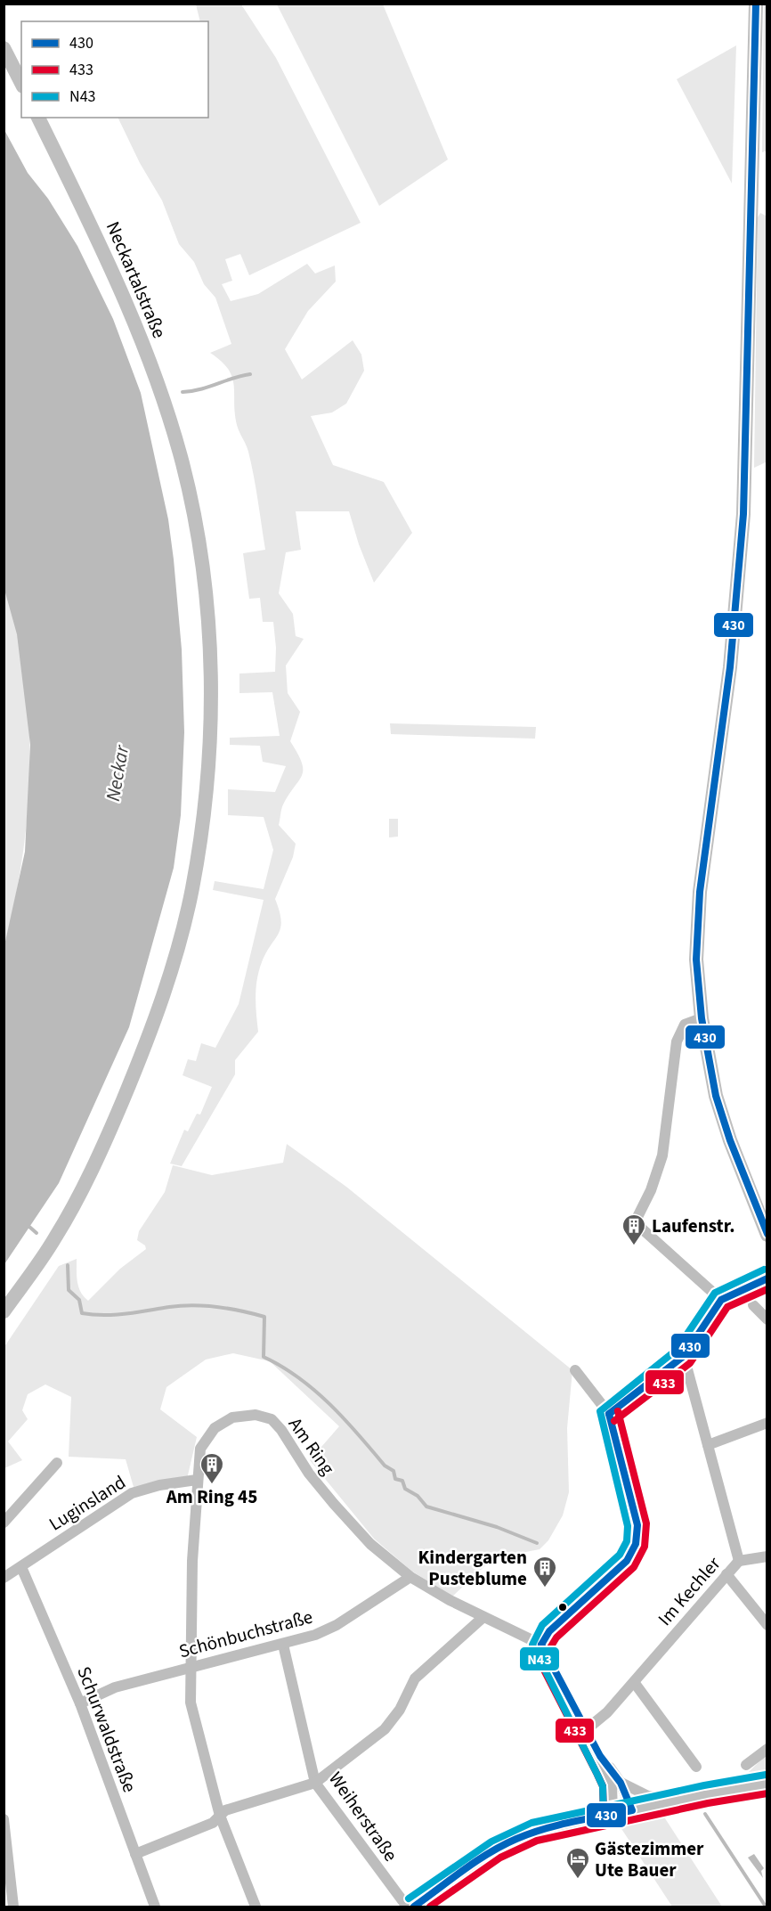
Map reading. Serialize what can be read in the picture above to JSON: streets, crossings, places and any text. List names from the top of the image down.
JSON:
{
  "streets": {
    "street": [
      "Neckartalstraße",
      "Am Ring",
      "Luginsland",
      "Im Kechler",
      "Schönbuchstraße",
      "Schurwaldstraße",
      "Weiherstraße"
    ]
  },
  "crossings": [
    ["Am Ring", "Luginsland"],
    ["Am Ring", "Schönbuchstraße"],
    ["Luginsland", "Schurwaldstraße"],
    ["Schönbuchstraße", "Schurwaldstraße"],
    ["Schönbuchstraße", "Weiherstraße"]
  ],
  "water": ["Neckar"],
  "places": {
    "building": ["Laufenstr.", "Am Ring 45", "Kindergarten Pusteblume"],
    "hotel": ["Gästezimmer Ute Bauer"]
  },
  "lines": ["transit line 430", "transit line N43", "transit line 433"],
  "legend": ["430", "433", "N43"]
}
